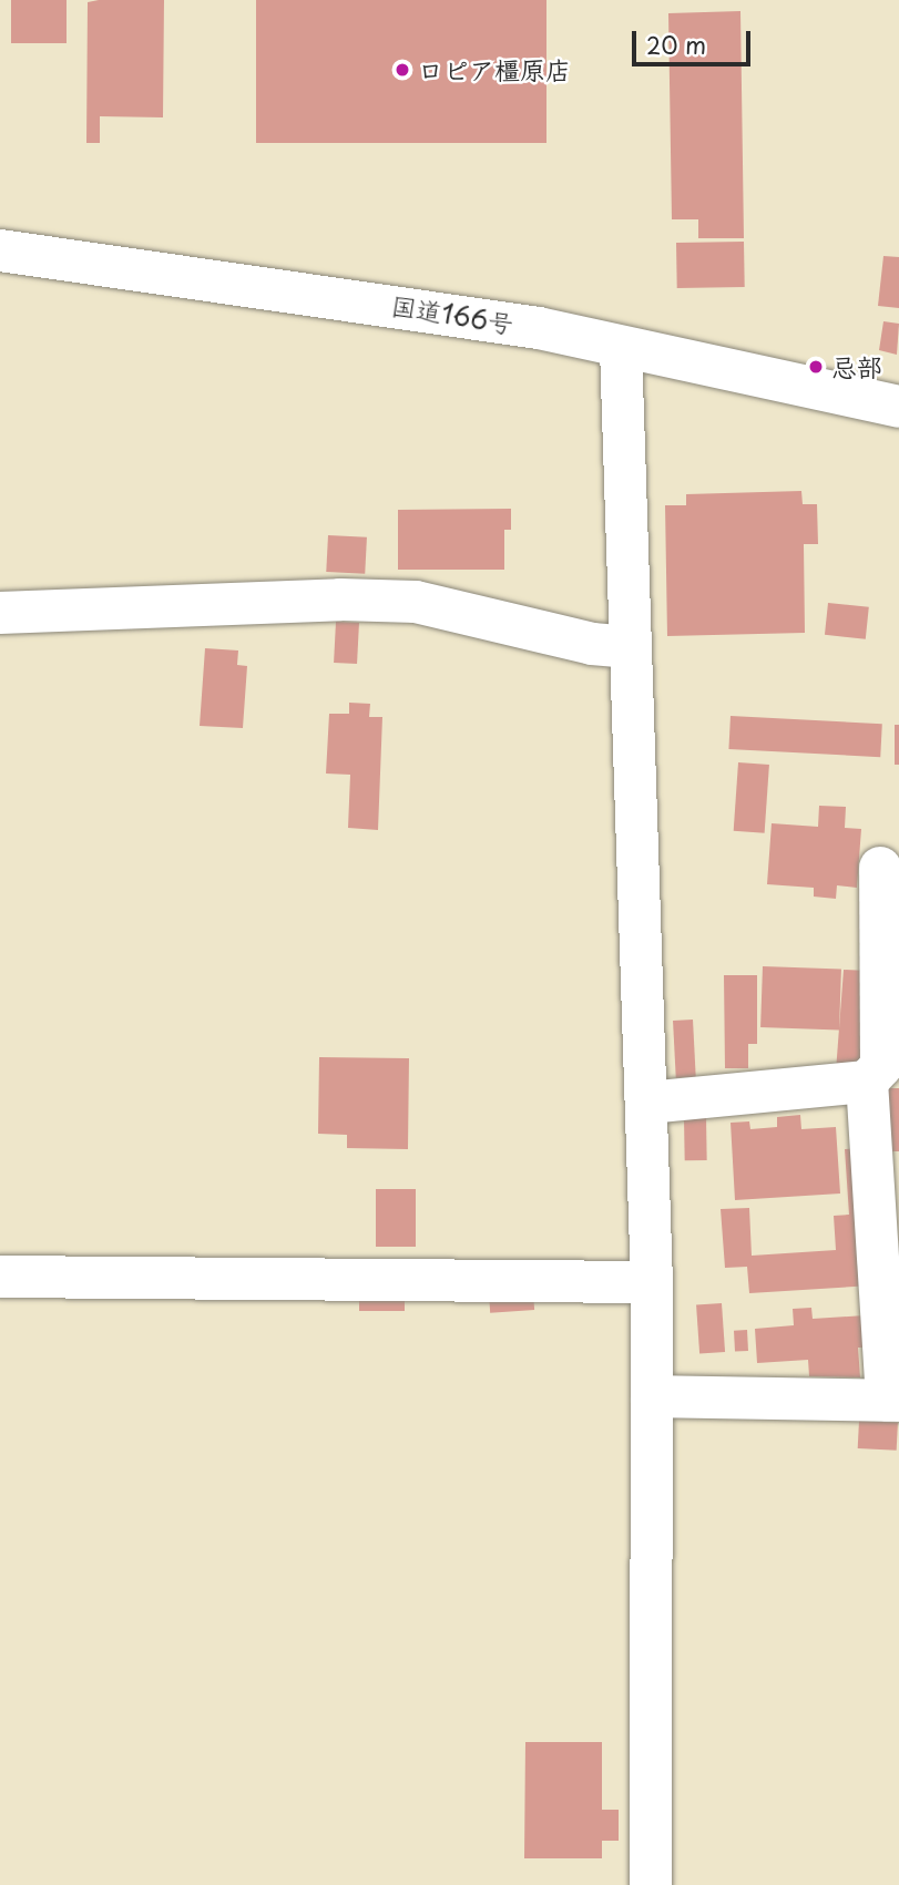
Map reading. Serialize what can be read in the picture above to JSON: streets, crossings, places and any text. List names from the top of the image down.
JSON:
{
  "streets": {
    "main road": ["国道166号"]
  },
  "places": ["ロピア橿原店", "忌部"],
  "scale_bar": "20 m"
}
